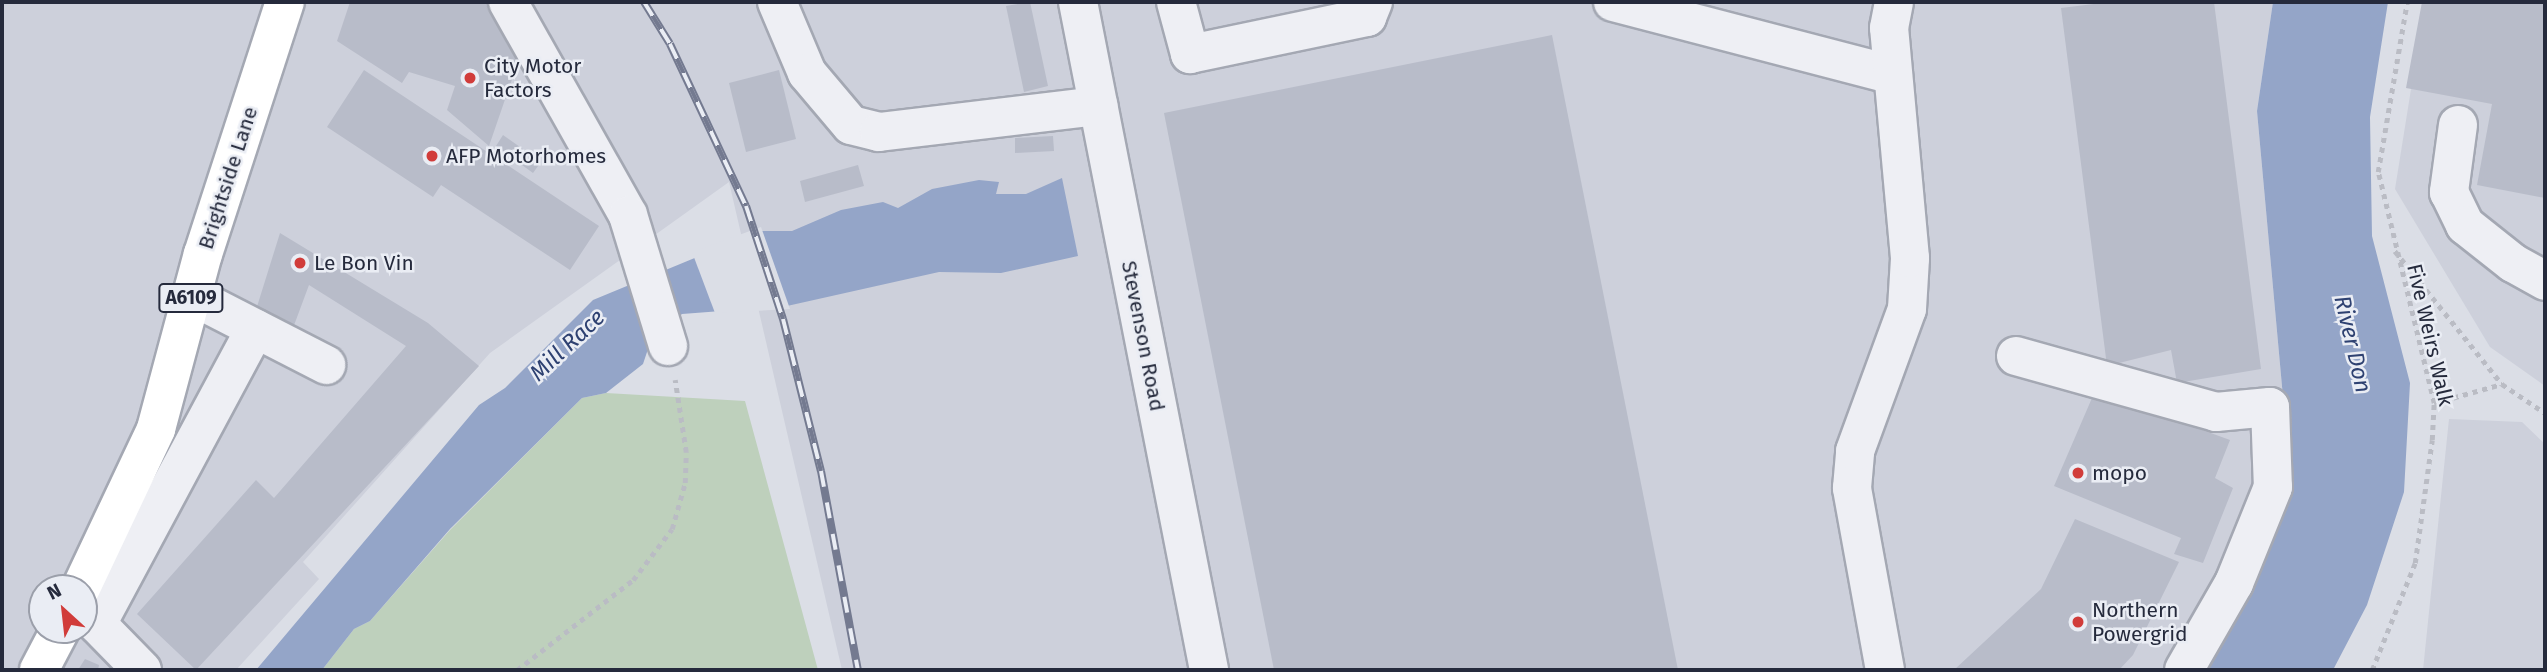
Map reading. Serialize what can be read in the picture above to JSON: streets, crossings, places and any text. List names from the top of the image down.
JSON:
{
  "streets": {
    "main road": ["Brightside Lane", "A6109"],
    "street": ["Stevenson Road"],
    "path": ["Five Weirs Walk"]
  },
  "water": ["River Don", "Mill Race"],
  "places": [
    "City Motor Factors",
    "AFP Motorhomes",
    "Le Bon Vin",
    "mopo",
    "Northern Powergrid"
  ],
  "north": "top left"
}
